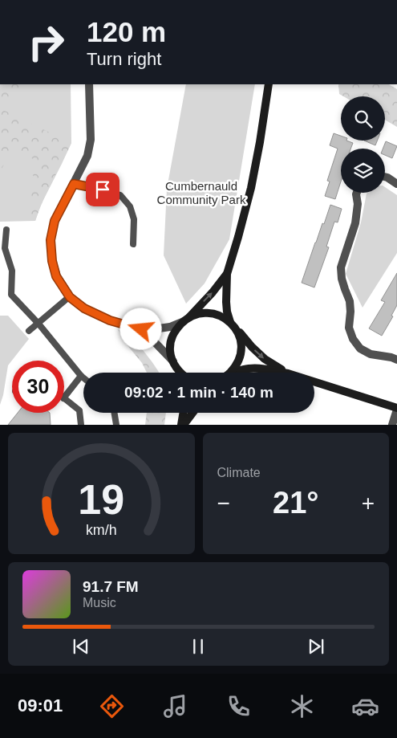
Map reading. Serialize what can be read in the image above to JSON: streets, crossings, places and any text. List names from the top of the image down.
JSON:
{
  "parks": ["Cumbernauld Community Park"],
  "page": {
    "turn": ["120 m", "Turn right"],
    "limit": "30",
    "trip": "09:02 · 1 min · 140 m",
    "tile": "Climate",
    "heat": ["−", "21°", "+"],
    "song": ["91.7 FM", "Music"],
    "tabs": "09:01",
    "gauge": ["19", "km/h"]
  }
}
